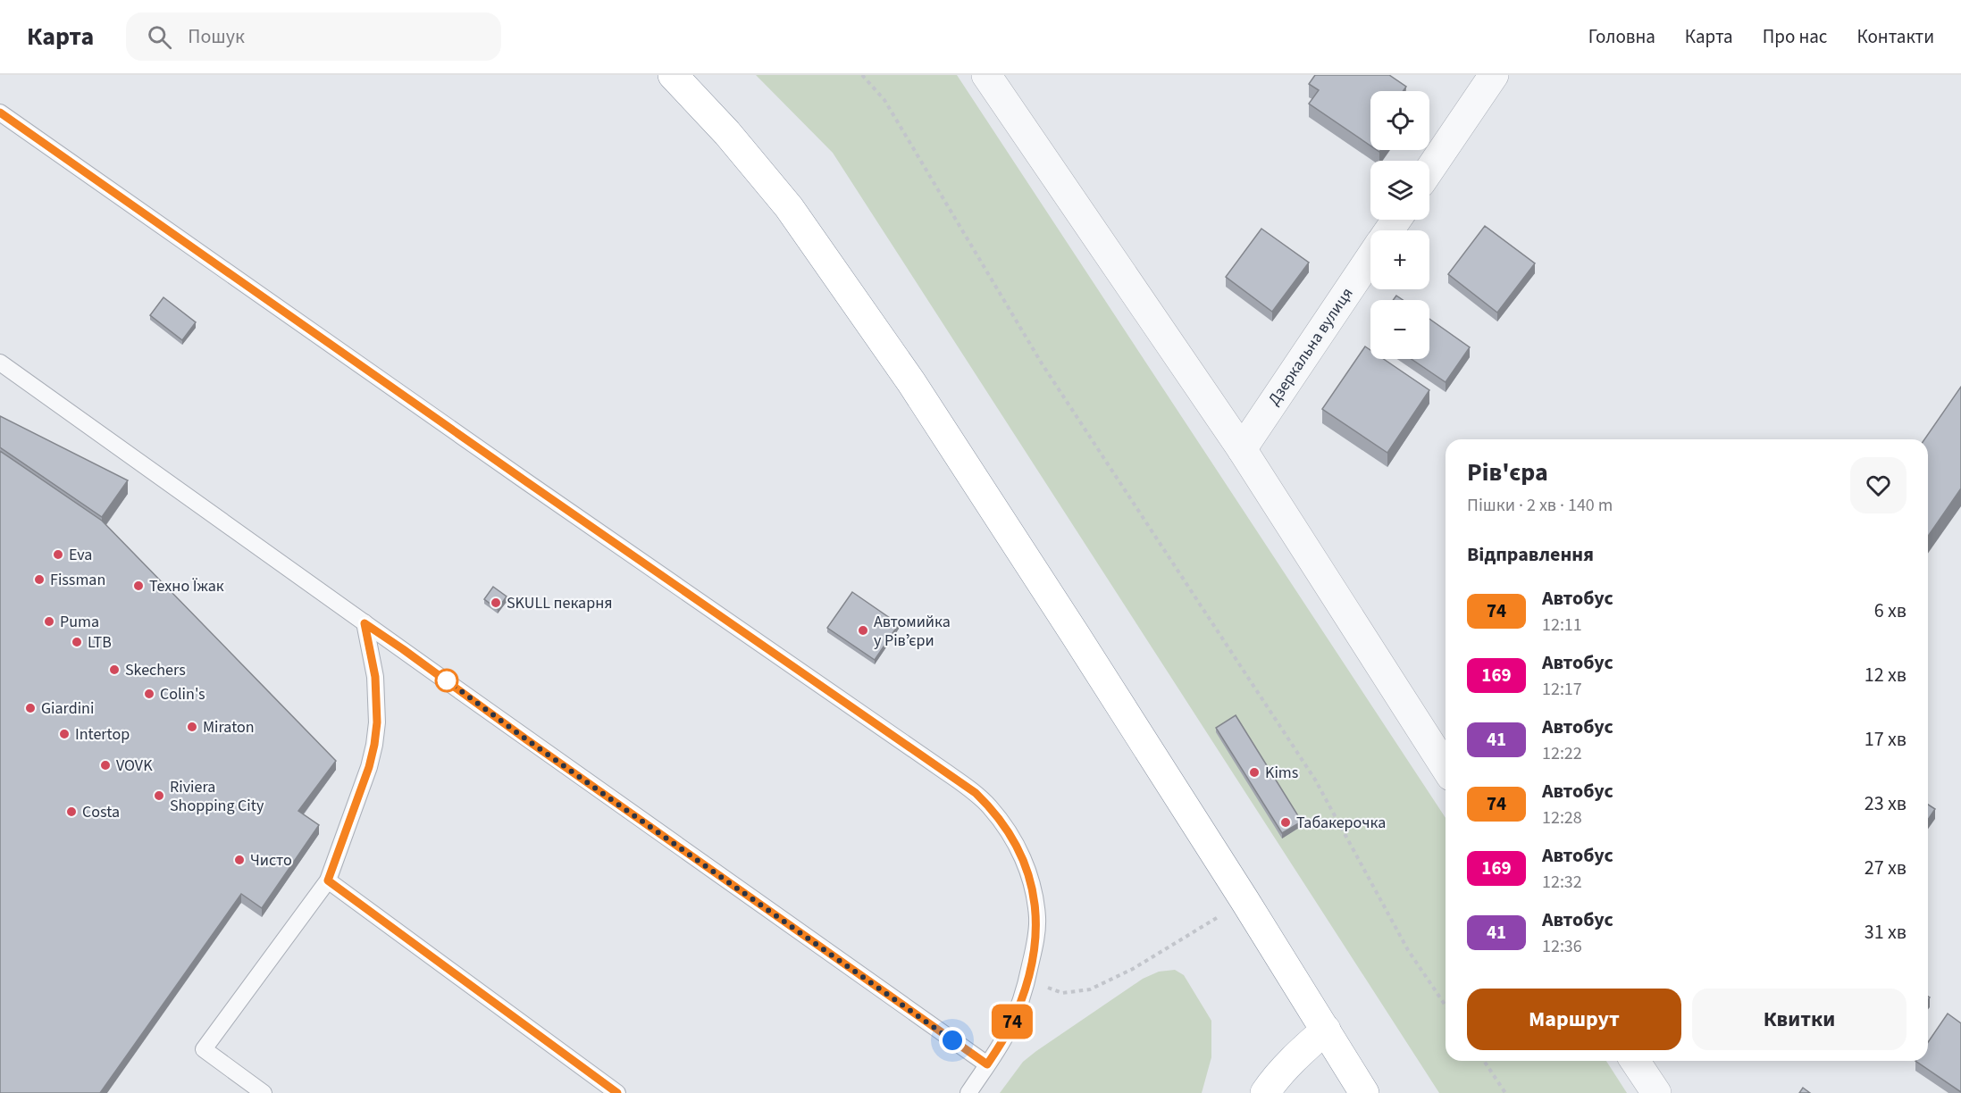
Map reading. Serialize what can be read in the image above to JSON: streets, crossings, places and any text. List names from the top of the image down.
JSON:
{
  "streets": {
    "street": ["Дзеркальна вулиця"]
  },
  "places": [
    "Eva",
    "Fissman",
    "Техно Їжак",
    "SKULL пекарня",
    "Puma",
    "Автомийка у Рівʼєри",
    "LTB",
    "Skechers",
    "Colin's",
    "Giardini",
    "Miraton",
    "Intertop",
    "VOVK",
    "Kims",
    "Riviera Shopping City",
    "Costa",
    "Табакерочка",
    "Чисто"
  ],
  "lines": ["bus line 74"],
  "page": {
    "header": "Карта",
    "search": "Пошук",
    "nav": [
      "Головна",
      "Карта",
      "Про нас",
      "Контакти"
    ],
    "on_map": "74",
    "map_buttons": ["+", "−"],
    "heading": [
      ["Рів'єра", "Пішки · 2 хв · 140 m"],
      "Відправлення"
    ],
    "list": [
      {
        "mark": "74",
        "name": "Автобус",
        "note": "12:11",
        "value": "6 хв"
      },
      {
        "mark": "169",
        "name": "Автобус",
        "note": "12:17",
        "value": "12 хв"
      },
      {
        "mark": "41",
        "name": "Автобус",
        "note": "12:22",
        "value": "17 хв"
      },
      {
        "mark": "74",
        "name": "Автобус",
        "note": "12:28",
        "value": "23 хв"
      },
      {
        "mark": "169",
        "name": "Автобус",
        "note": "12:32",
        "value": "27 хв"
      },
      {
        "mark": "41",
        "name": "Автобус",
        "note": "12:36",
        "value": "31 хв"
      }
    ],
    "buttons": ["Маршрут", "Квитки"]
  }
}
